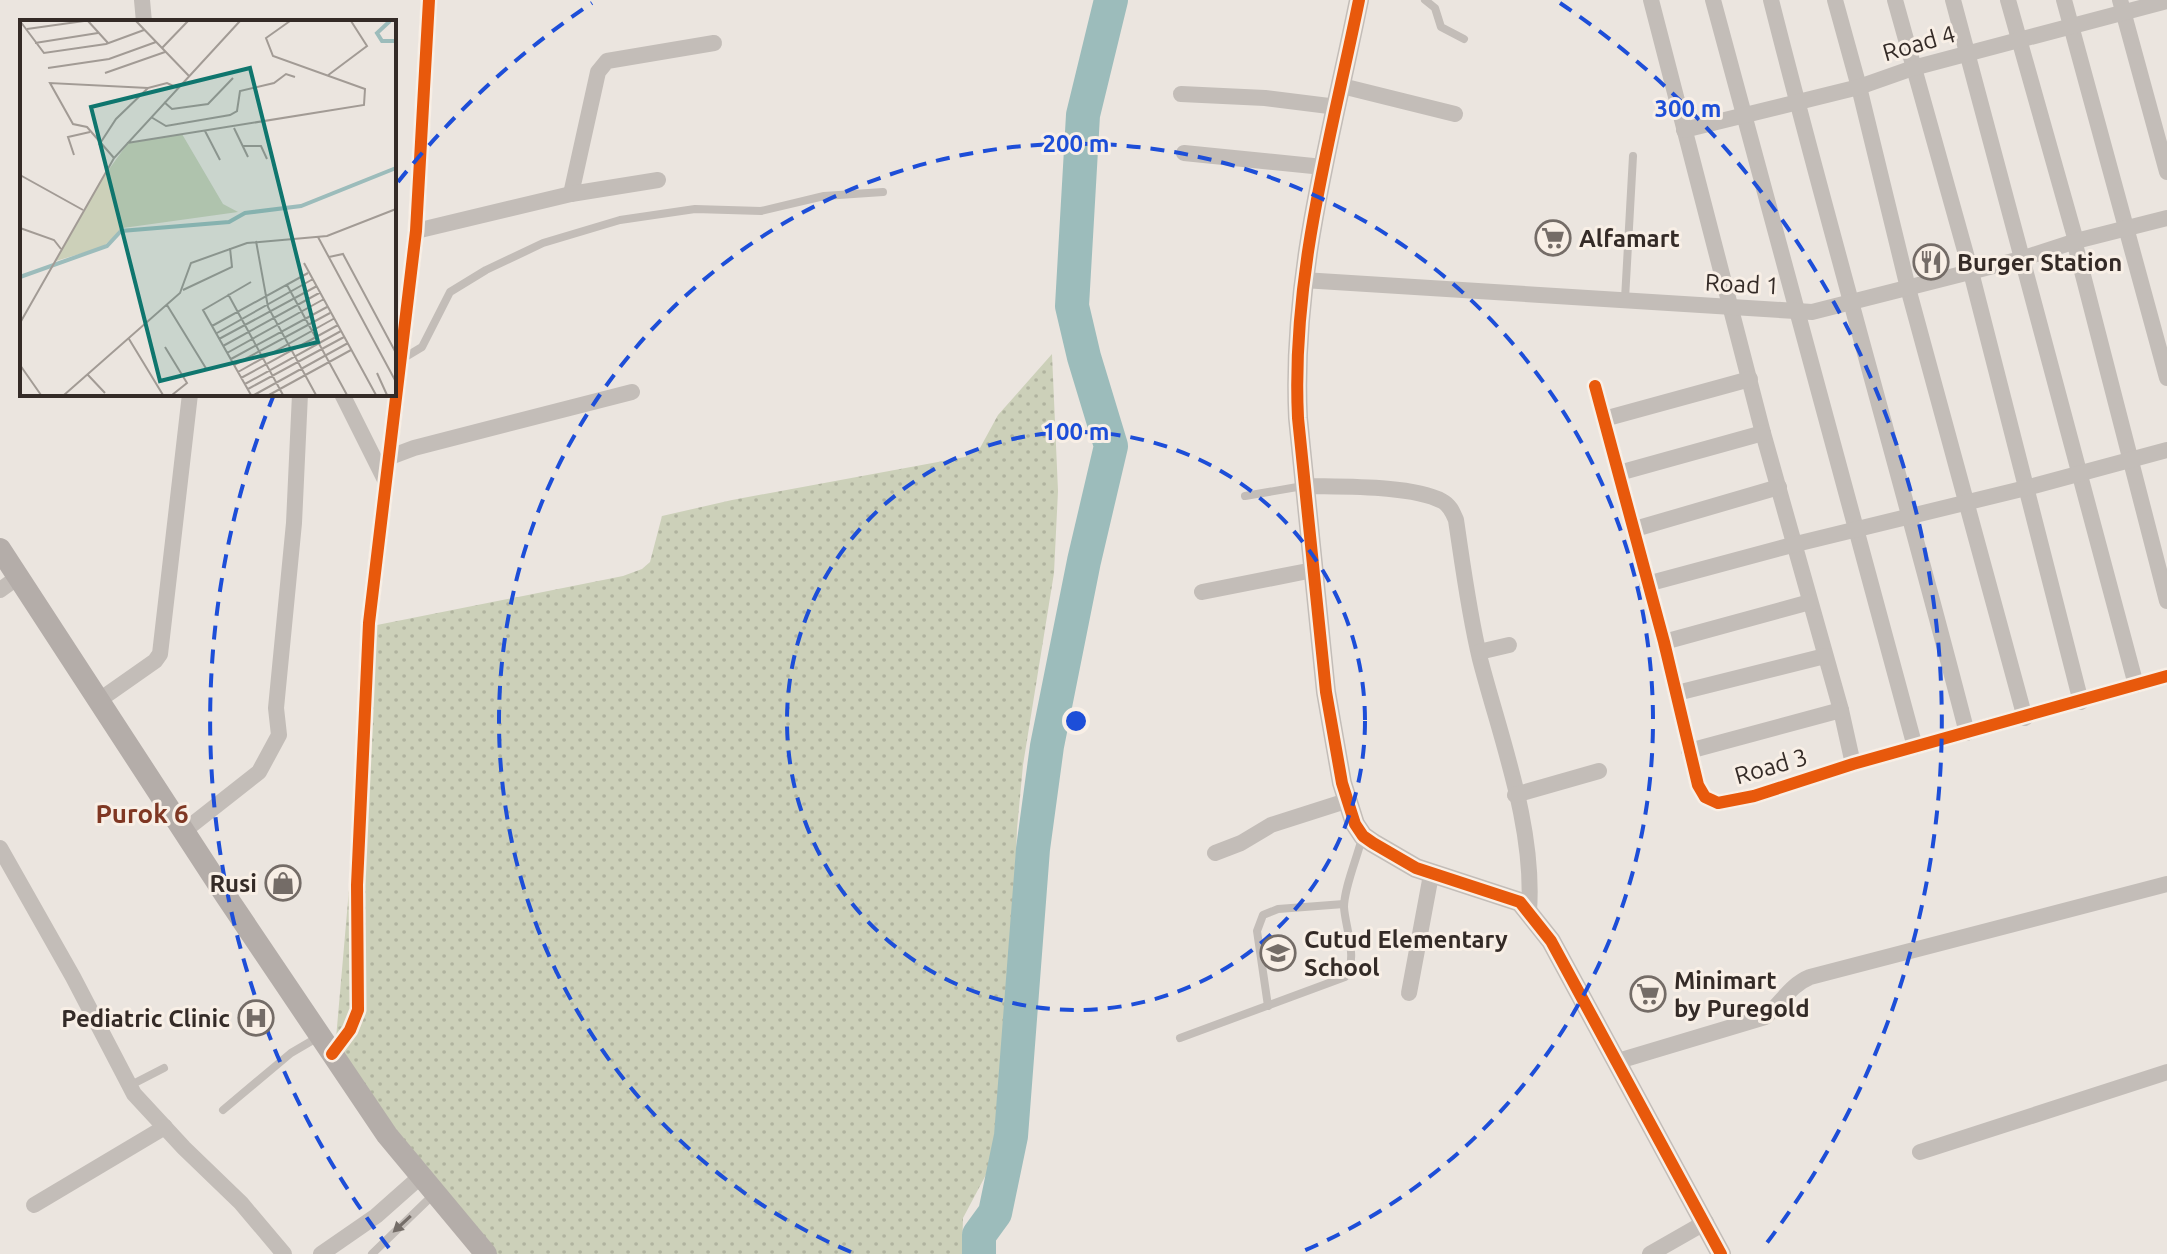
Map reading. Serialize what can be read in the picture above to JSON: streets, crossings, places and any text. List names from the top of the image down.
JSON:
{
  "streets": {
    "street": ["Road 4", "Road 1", "Road 3"]
  },
  "districts": ["Purok 6"],
  "places": {
    "supermarket": ["Alfamart", "Minimart by Puregold"],
    "restaurant": ["Burger Station"],
    "shop": ["Rusi"],
    "school or university": ["Cutud Elementary School"],
    "hospital": ["Pediatric Clinic"]
  },
  "rings": ["300 m", "200 m", "100 m"]
}
